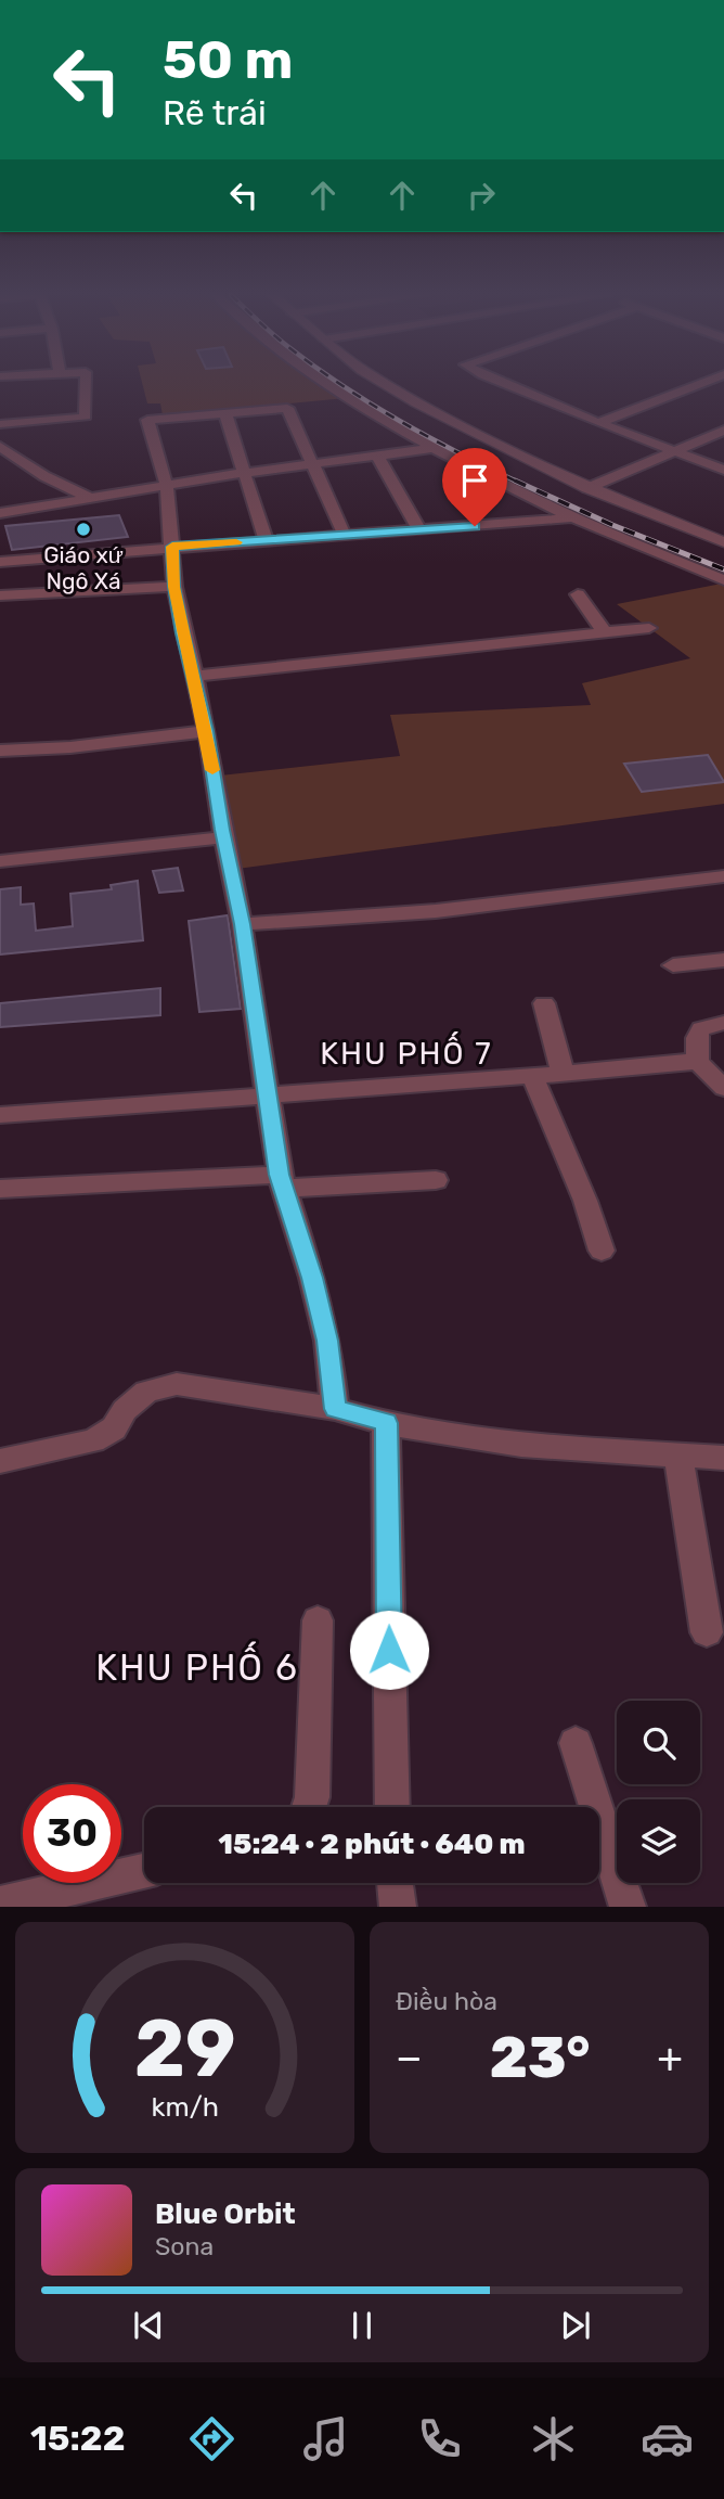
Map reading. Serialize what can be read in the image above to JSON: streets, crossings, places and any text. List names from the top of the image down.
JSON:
{
  "districts": ["KHU PHỐ 7", "KHU PHỐ 6"],
  "places": ["Giáo xứ Ngô Xá"],
  "page": {
    "turn": ["50 m", "Rẽ trái"],
    "limit": "30",
    "trip": "15:24 · 2 phút · 640 m",
    "tile": "Điều hòa",
    "heat": ["−", "23°", "+"],
    "song": ["Blue Orbit", "Sona"],
    "tabs": "15:22",
    "gauge": ["29", "km/h"]
  }
}
